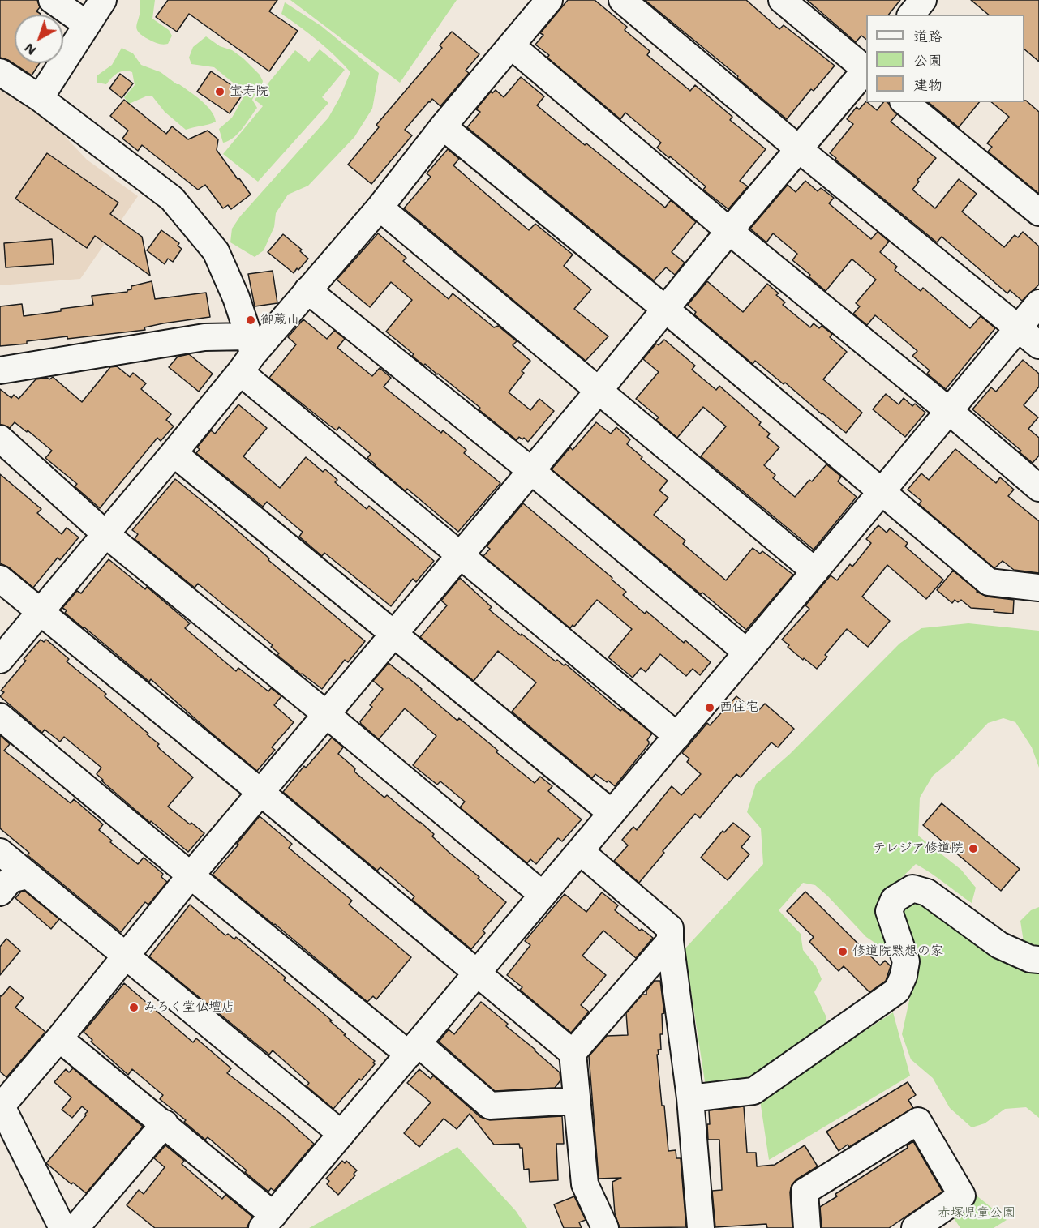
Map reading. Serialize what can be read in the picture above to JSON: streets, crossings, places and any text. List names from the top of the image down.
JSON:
{
  "parks": ["赤塚児童公園"],
  "places": [
    "宝寿院",
    "御蔵山",
    "西住宅",
    "テレジア修道院",
    "修道院黙想の家",
    "みろく堂仏壇店"
  ],
  "legend": ["道路", "公園", "建物"],
  "north": "bottom left"
}
